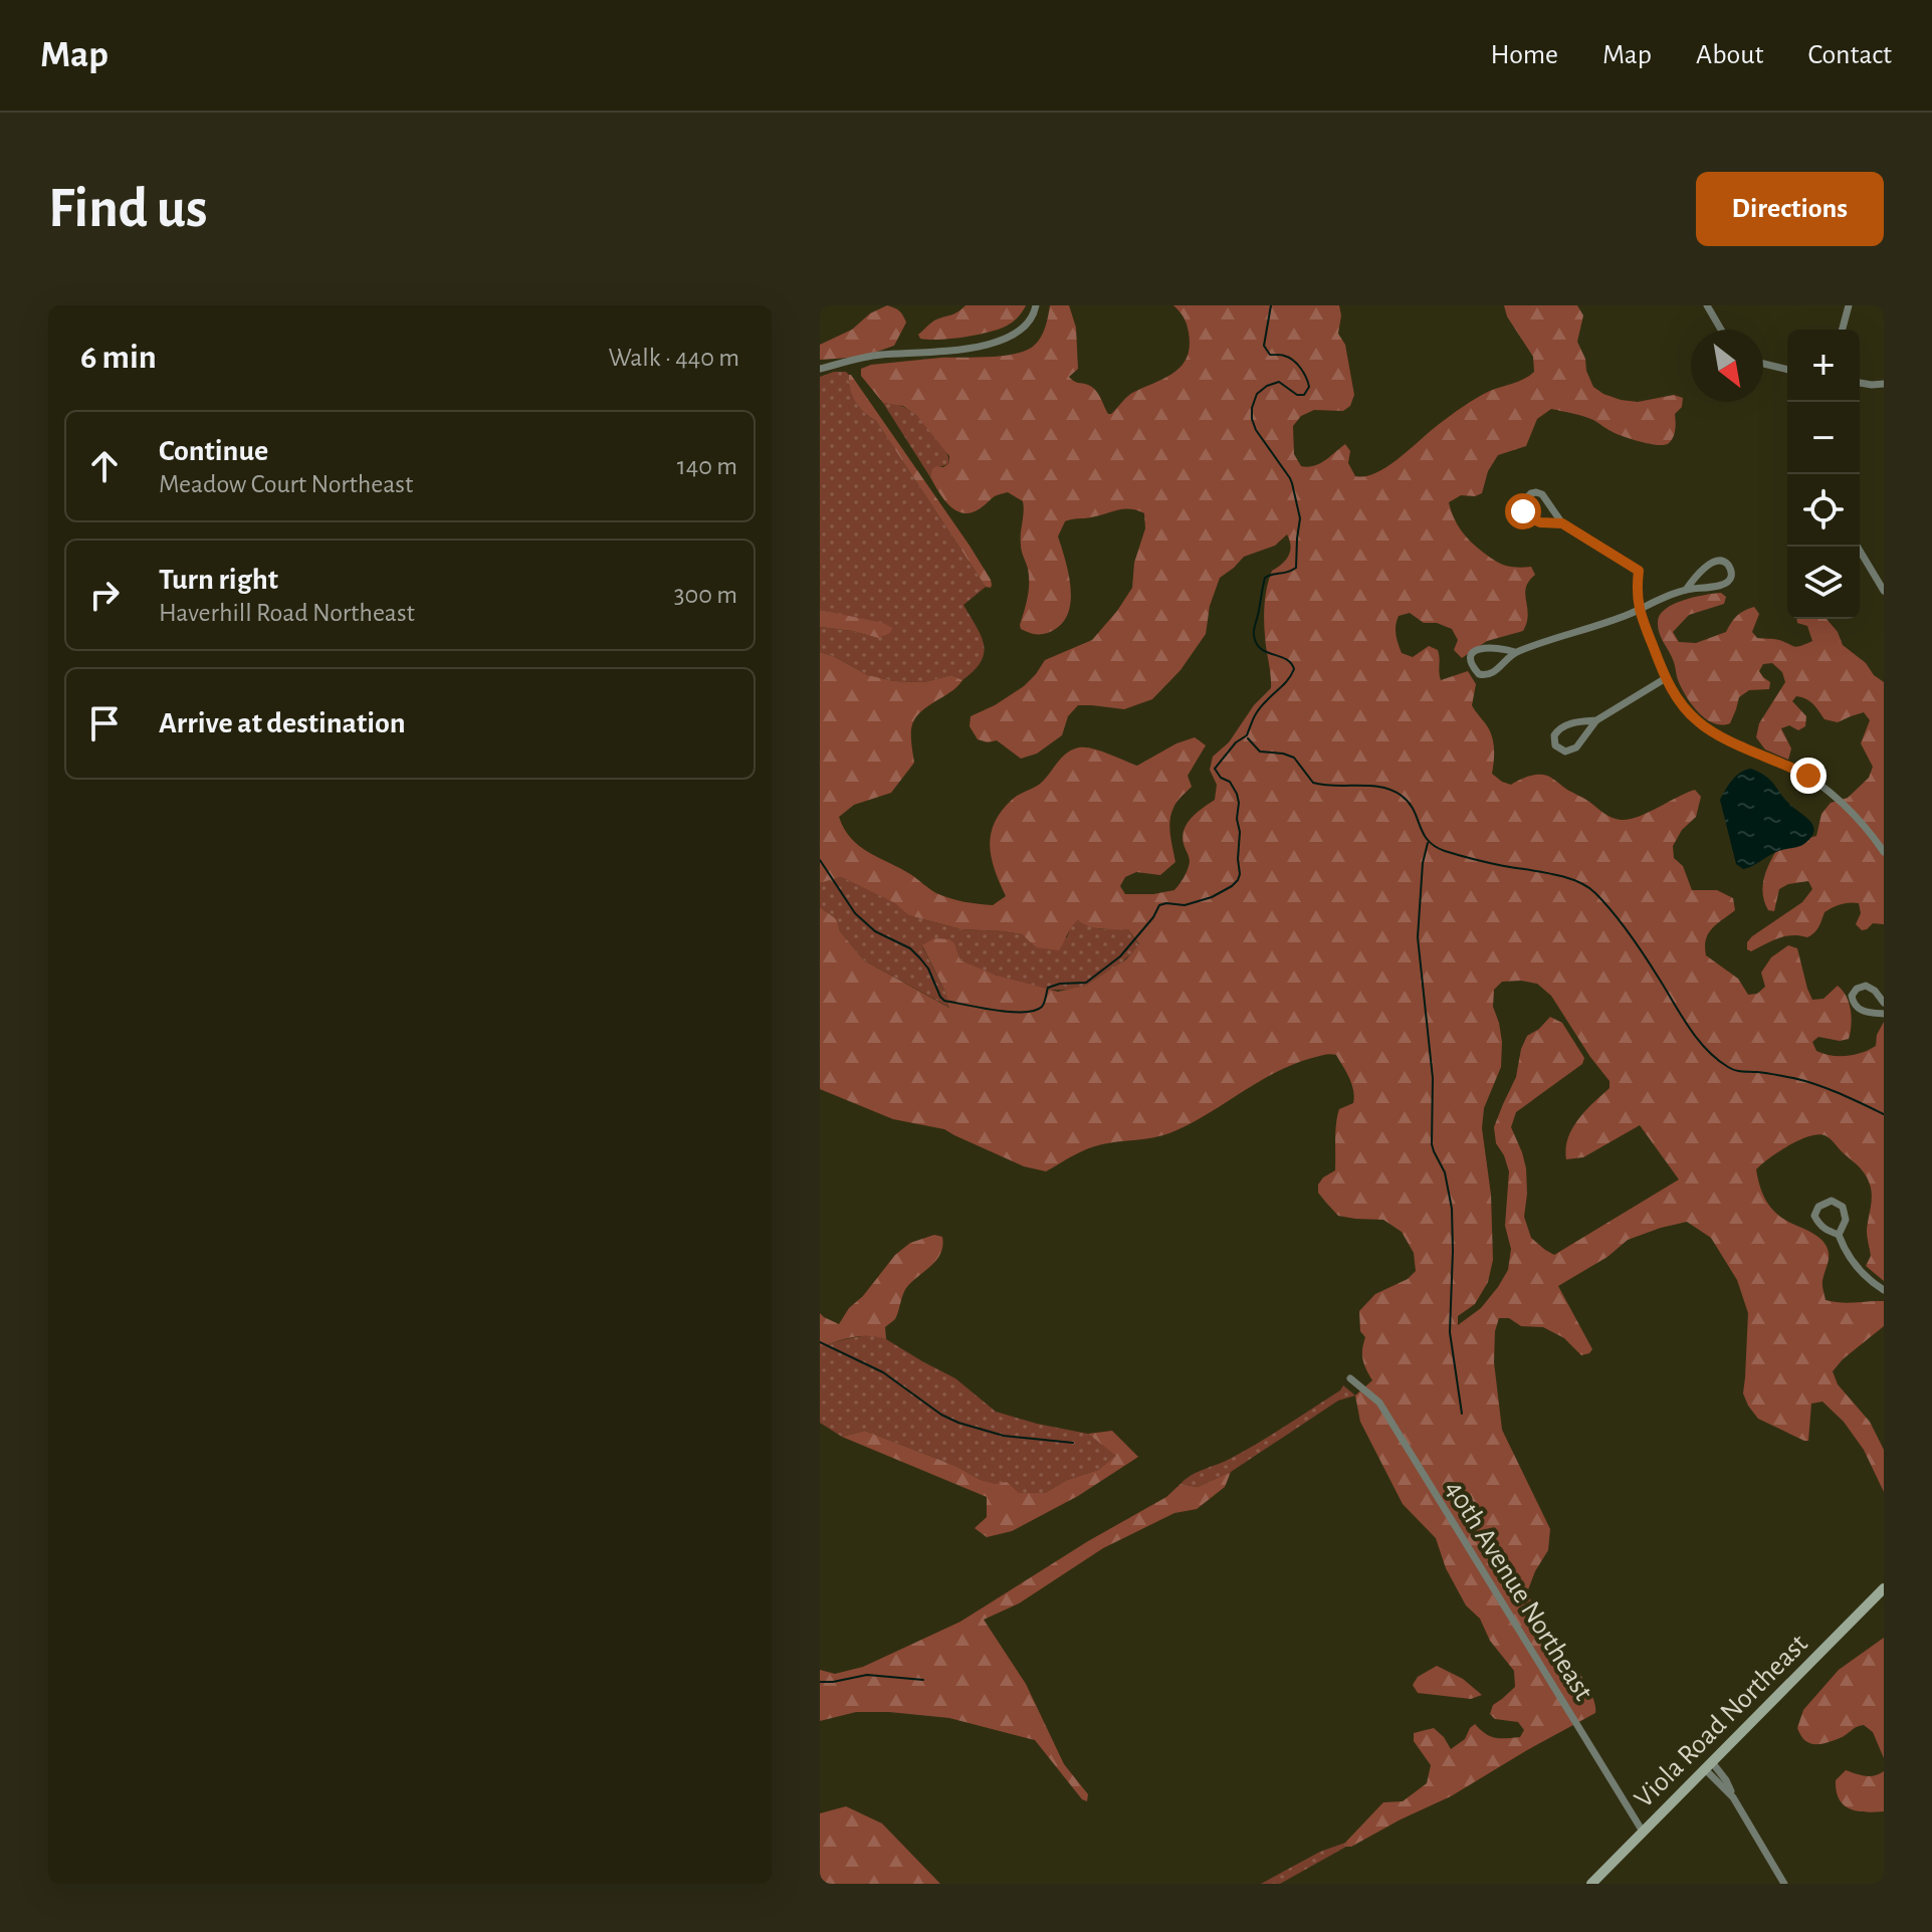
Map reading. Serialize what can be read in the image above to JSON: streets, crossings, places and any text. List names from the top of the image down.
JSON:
{
  "streets": {
    "main road": ["Viola Road Northeast"],
    "street": ["40th Avenue Northeast"]
  },
  "crossings": [
    ["40th Avenue Northeast", "Viola Road Northeast"]
  ],
  "north": "bottom right",
  "page": {
    "header": "Map",
    "nav": [
      "Home",
      "Map",
      "About",
      "Contact"
    ],
    "buttons": "Directions",
    "title": "Find us",
    "heading": ["6 min", "Walk · 440 m"],
    "map_buttons": ["+", "−"],
    "list": [
      ["Continue", "Meadow Court Northeast", "140 m"],
      ["Turn right", "Haverhill Road Northeast", "300 m"],
      "Arrive at destination"
    ]
  }
}
